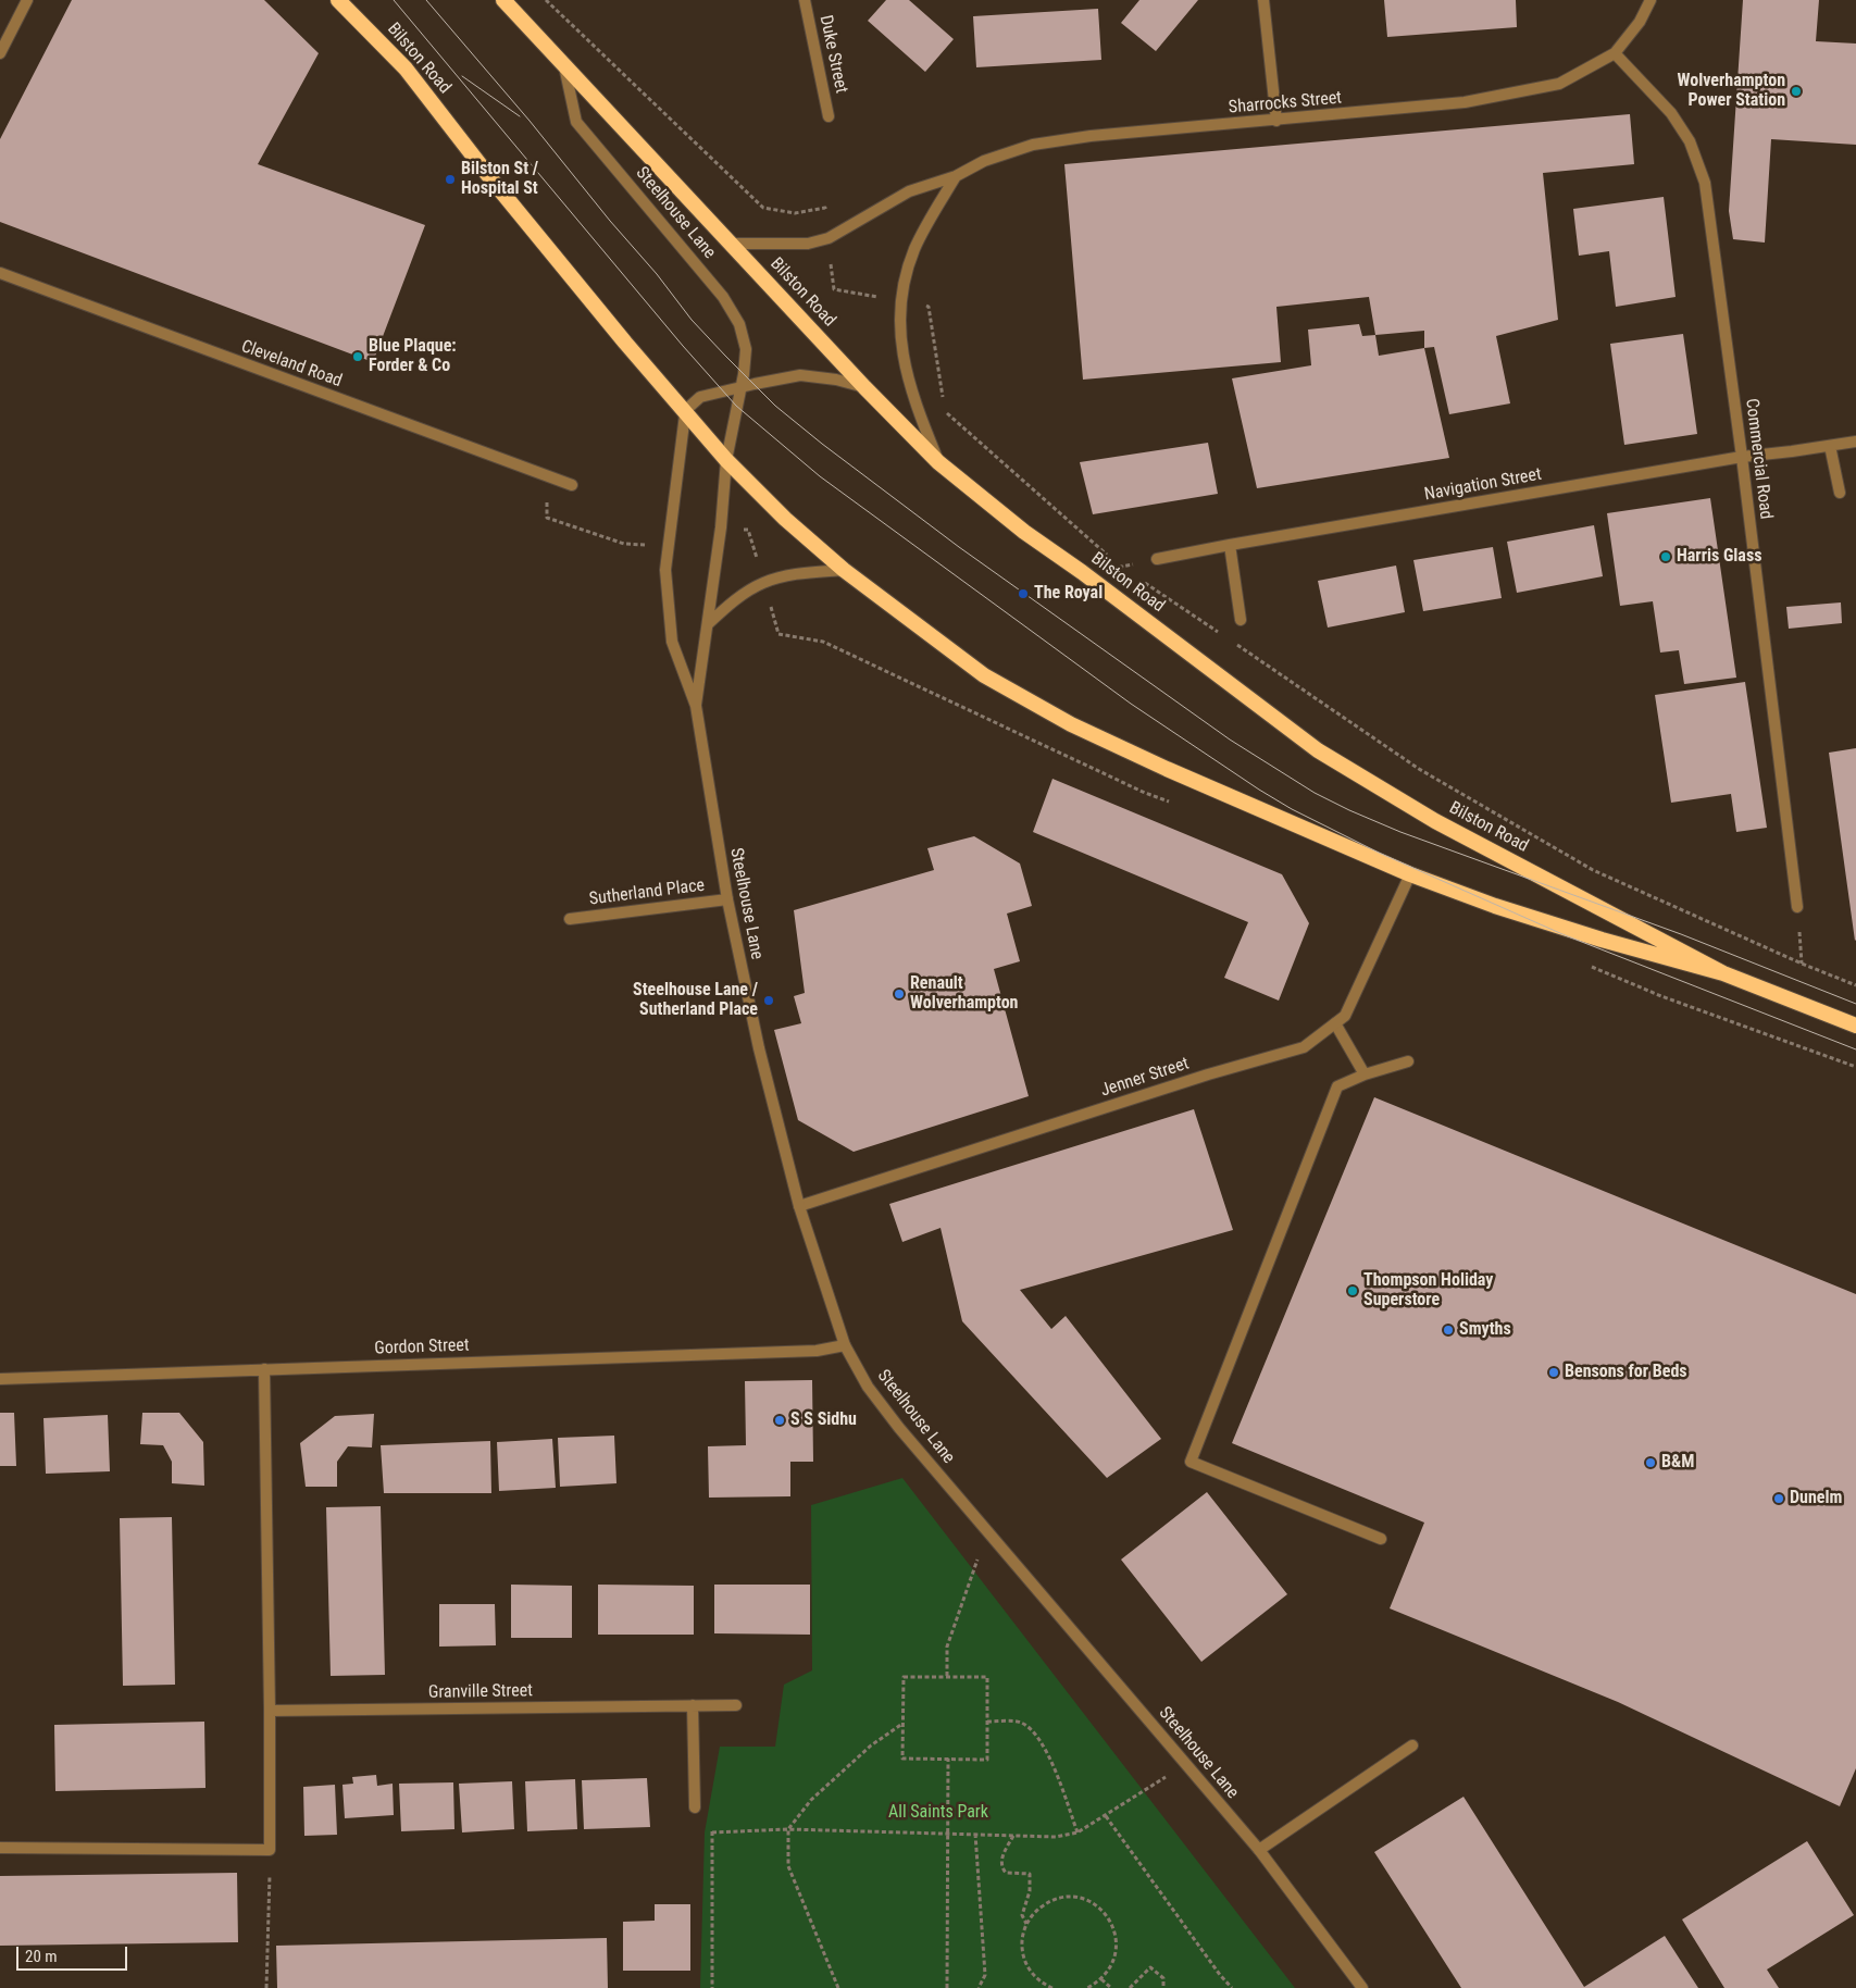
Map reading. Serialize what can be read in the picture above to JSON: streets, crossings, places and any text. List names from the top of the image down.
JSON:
{
  "streets": {
    "highway": ["Bilston Road"],
    "street": [
      "Duke Street",
      "Sharrocks Street",
      "Steelhouse Lane",
      "Cleveland Road",
      "Commercial Road",
      "Navigation Street",
      "Sutherland Place",
      "Jenner Street",
      "Gordon Street",
      "Granville Street"
    ]
  },
  "crossings": [
    ["Bilston Road", "Sharrocks Street"],
    ["Bilston Road", "Steelhouse Lane"],
    ["Bilston Road", "Jenner Street"],
    ["Sharrocks Street", "Commercial Road"],
    ["Steelhouse Lane", "Sutherland Place"],
    ["Steelhouse Lane", "Jenner Street"],
    ["Steelhouse Lane", "Gordon Street"],
    ["Commercial Road", "Navigation Street"]
  ],
  "parks": ["All Saints Park"],
  "places": [
    "Wolverhampton Power Station",
    "Bilston St / Hospital St",
    "Blue Plaque: Forder & Co",
    "Harris Glass",
    "The Royal",
    "Renault Wolverhampton",
    "Steelhouse Lane / Sutherland Place",
    "Thompson Holiday Superstore",
    "Smyths",
    "Bensons for Beds",
    "S S Sidhu",
    "B&M",
    "Dunelm"
  ],
  "scale_bar": "20 m"
}
